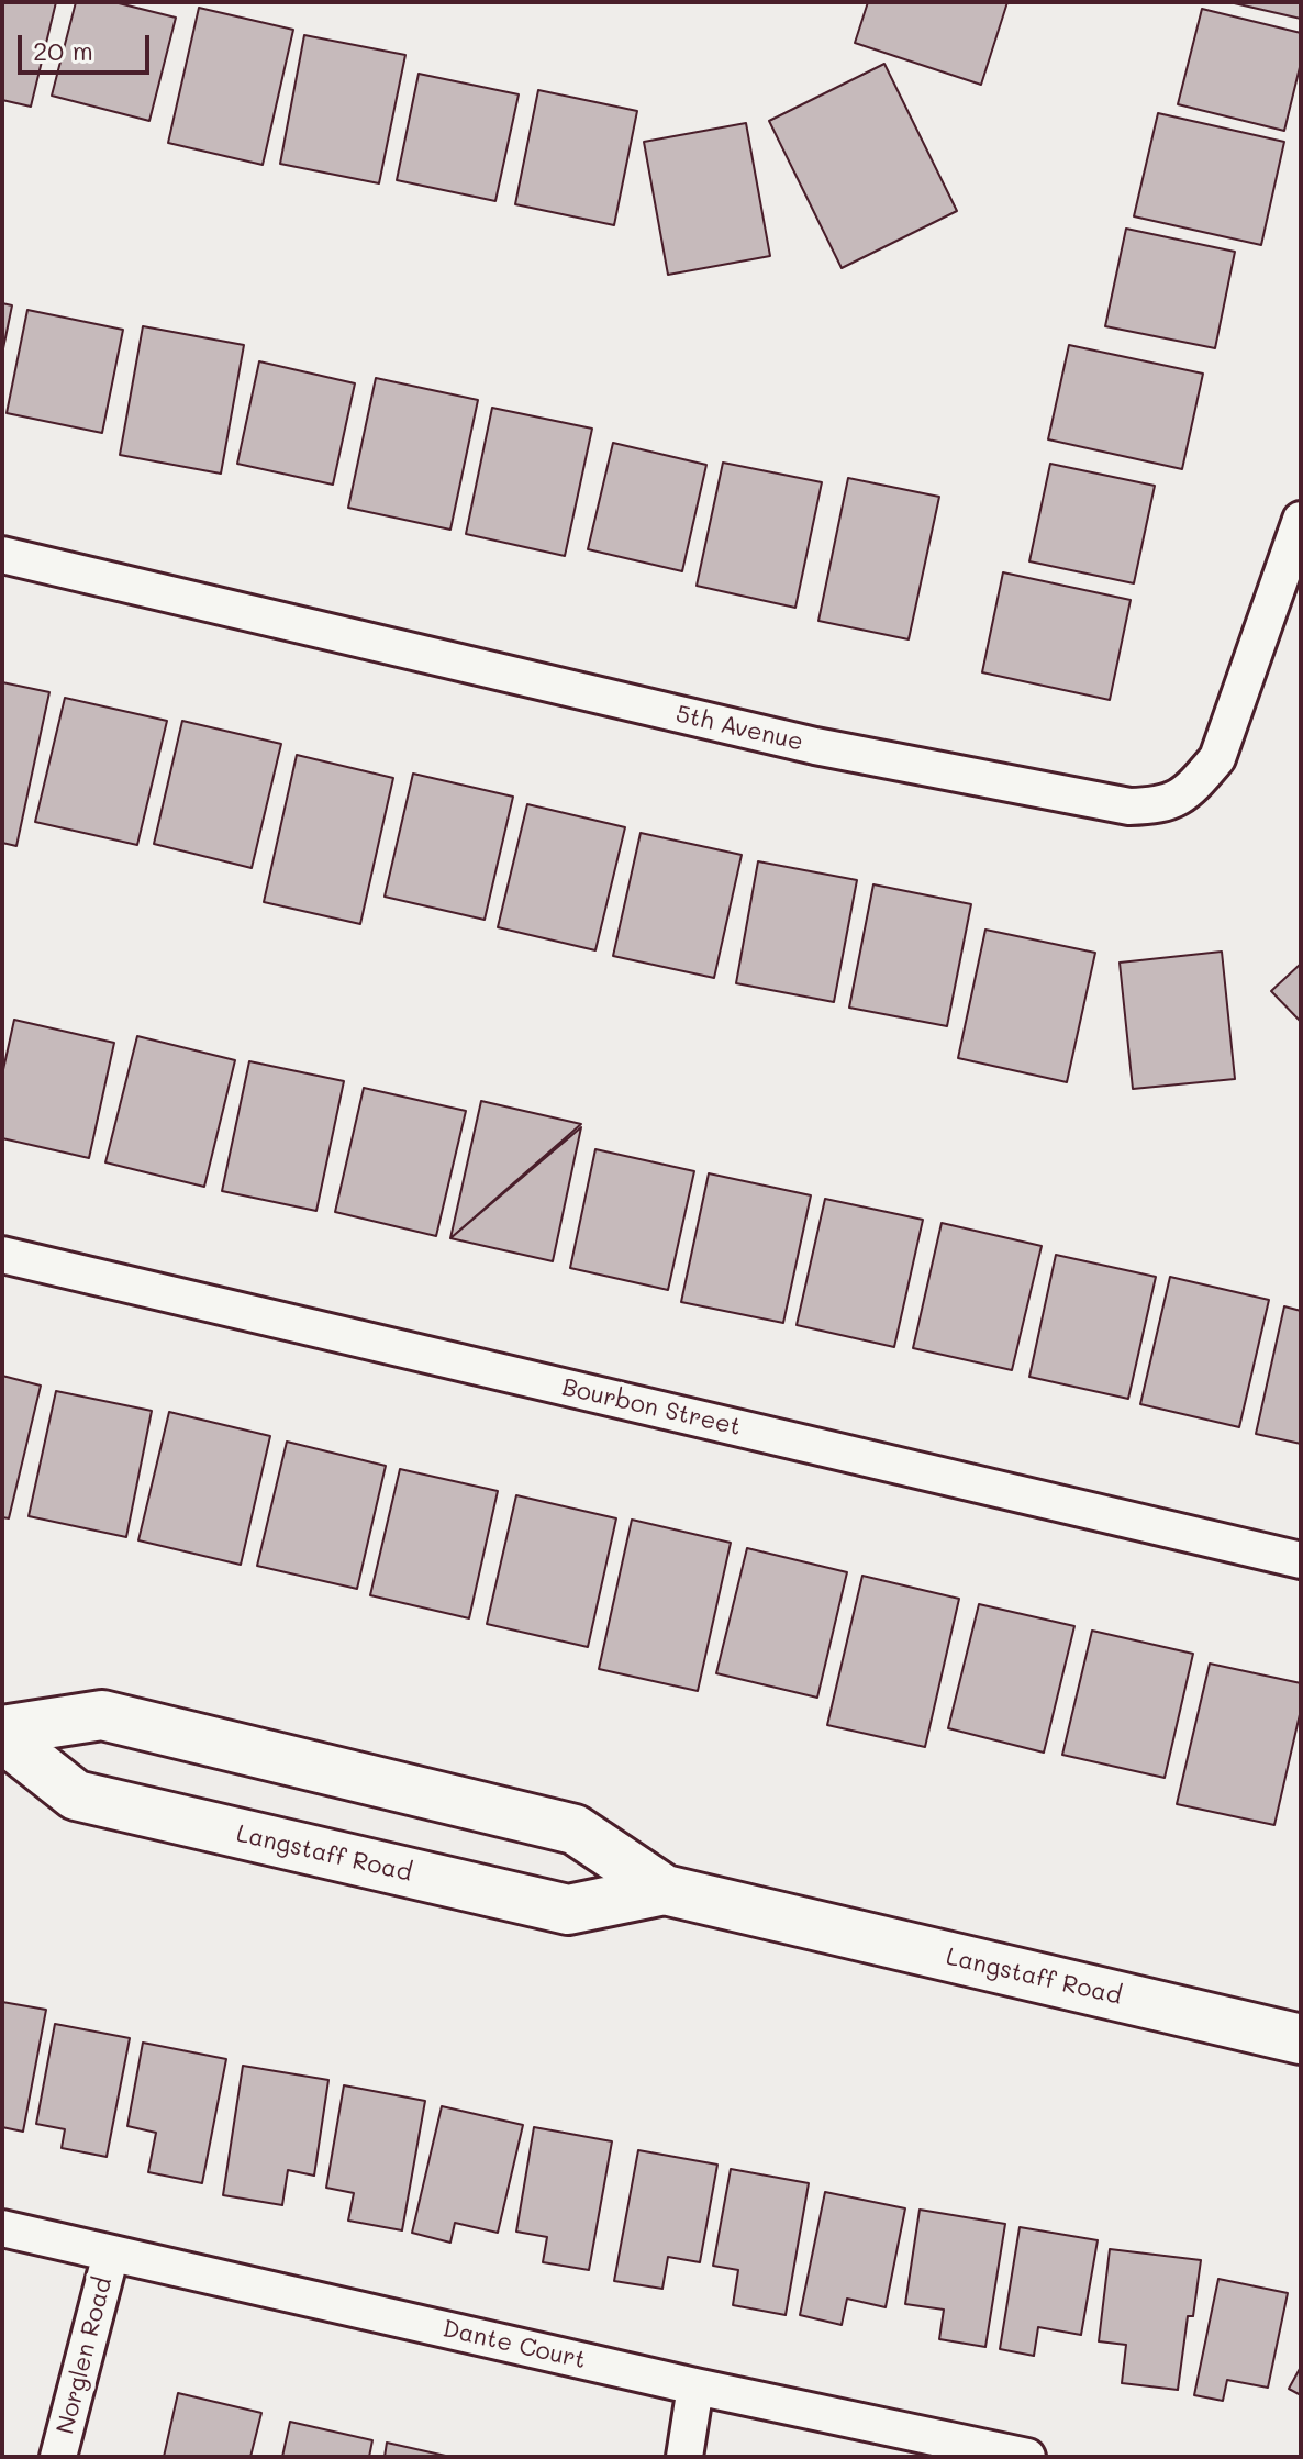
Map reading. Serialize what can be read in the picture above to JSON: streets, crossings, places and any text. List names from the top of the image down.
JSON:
{
  "streets": {
    "main road": ["Langstaff Road"],
    "street": [
      "5th Avenue",
      "Bourbon Street",
      "Dante Court",
      "Norglen Road"
    ]
  },
  "crossings": [
    ["Dante Court", "Norglen Road"]
  ],
  "scale_bar": "20 m"
}
